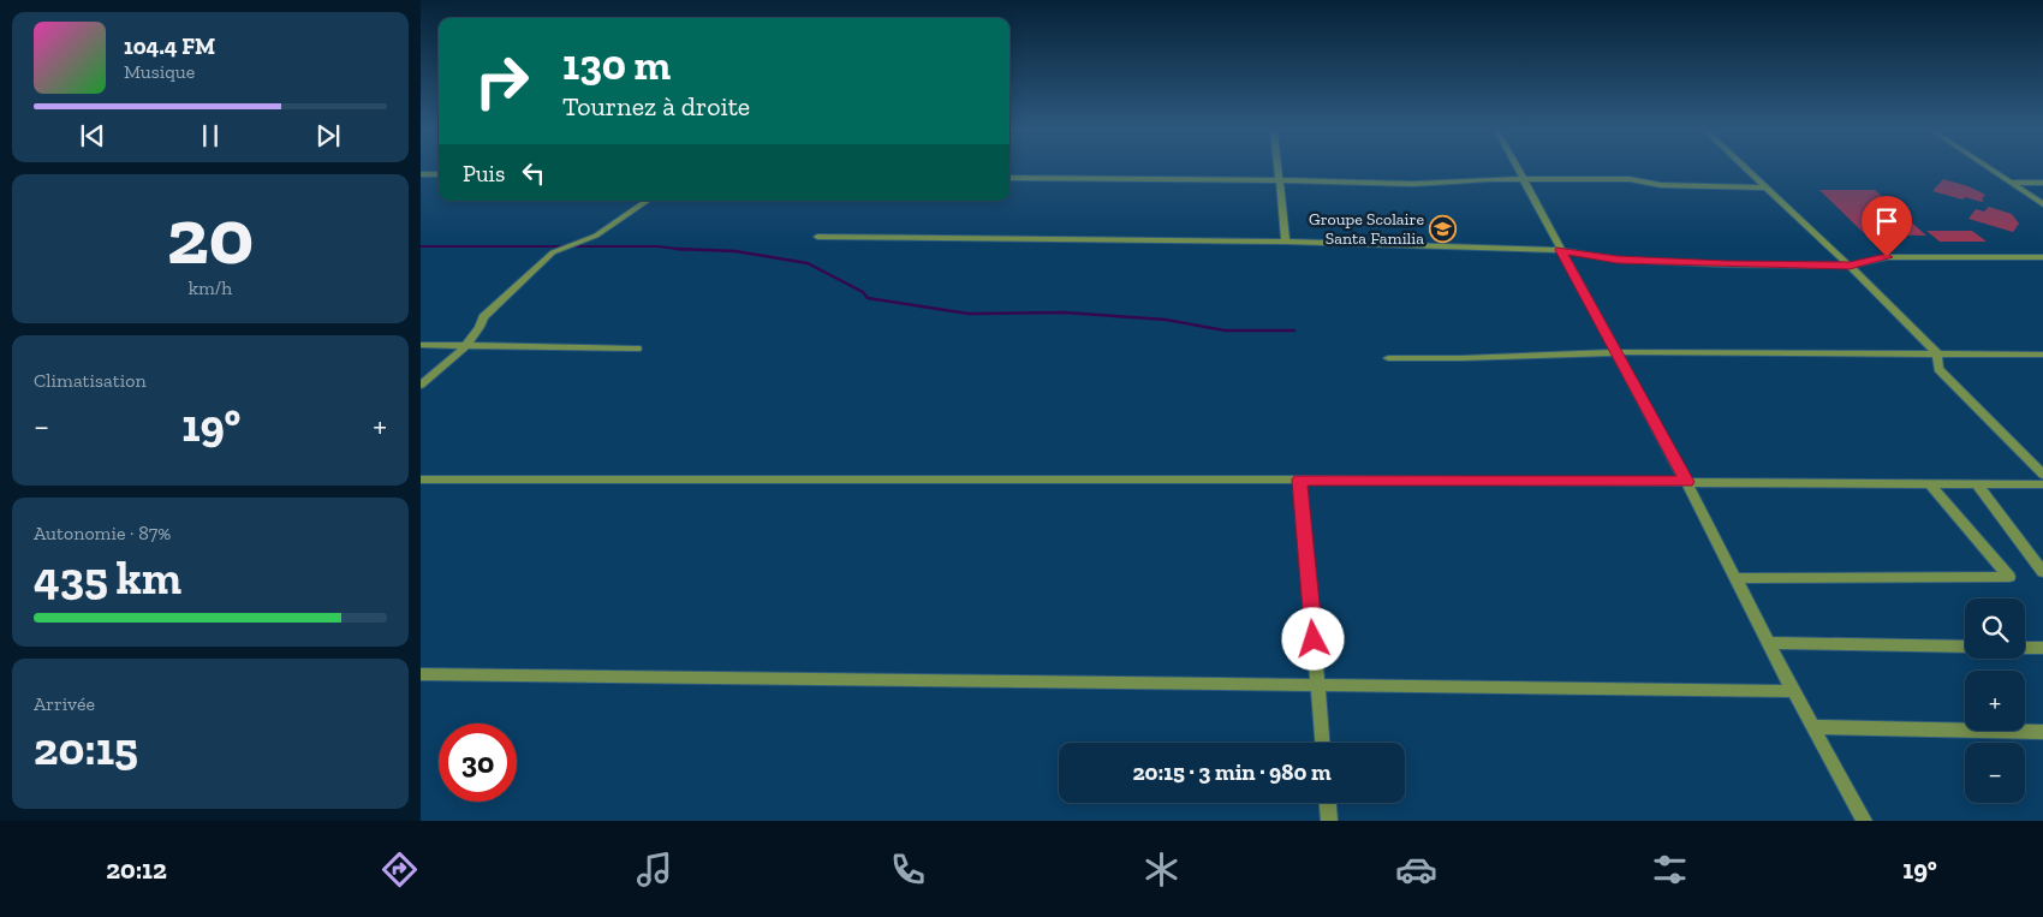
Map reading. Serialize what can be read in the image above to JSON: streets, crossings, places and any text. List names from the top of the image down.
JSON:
{
  "places": {
    "school or university": ["Groupe Scolaire Santa Familia"]
  },
  "page": {
    "turn": ["130 m", "Tournez à droite"],
    "song": ["104.4 FM", "Musique"],
    "then": "Puis",
    "tile": [
      ["20", "km/h"],
      "Climatisation",
      ["Autonomie · 87%", "435 km"],
      ["Arrivée", "20:15"]
    ],
    "heat": ["−", "19°", "+"],
    "map_buttons": ["+", "−"],
    "limit": "30",
    "trip": "20:15 · 3 min · 980 m",
    "tabs": ["20:12", "19°"]
  }
}
